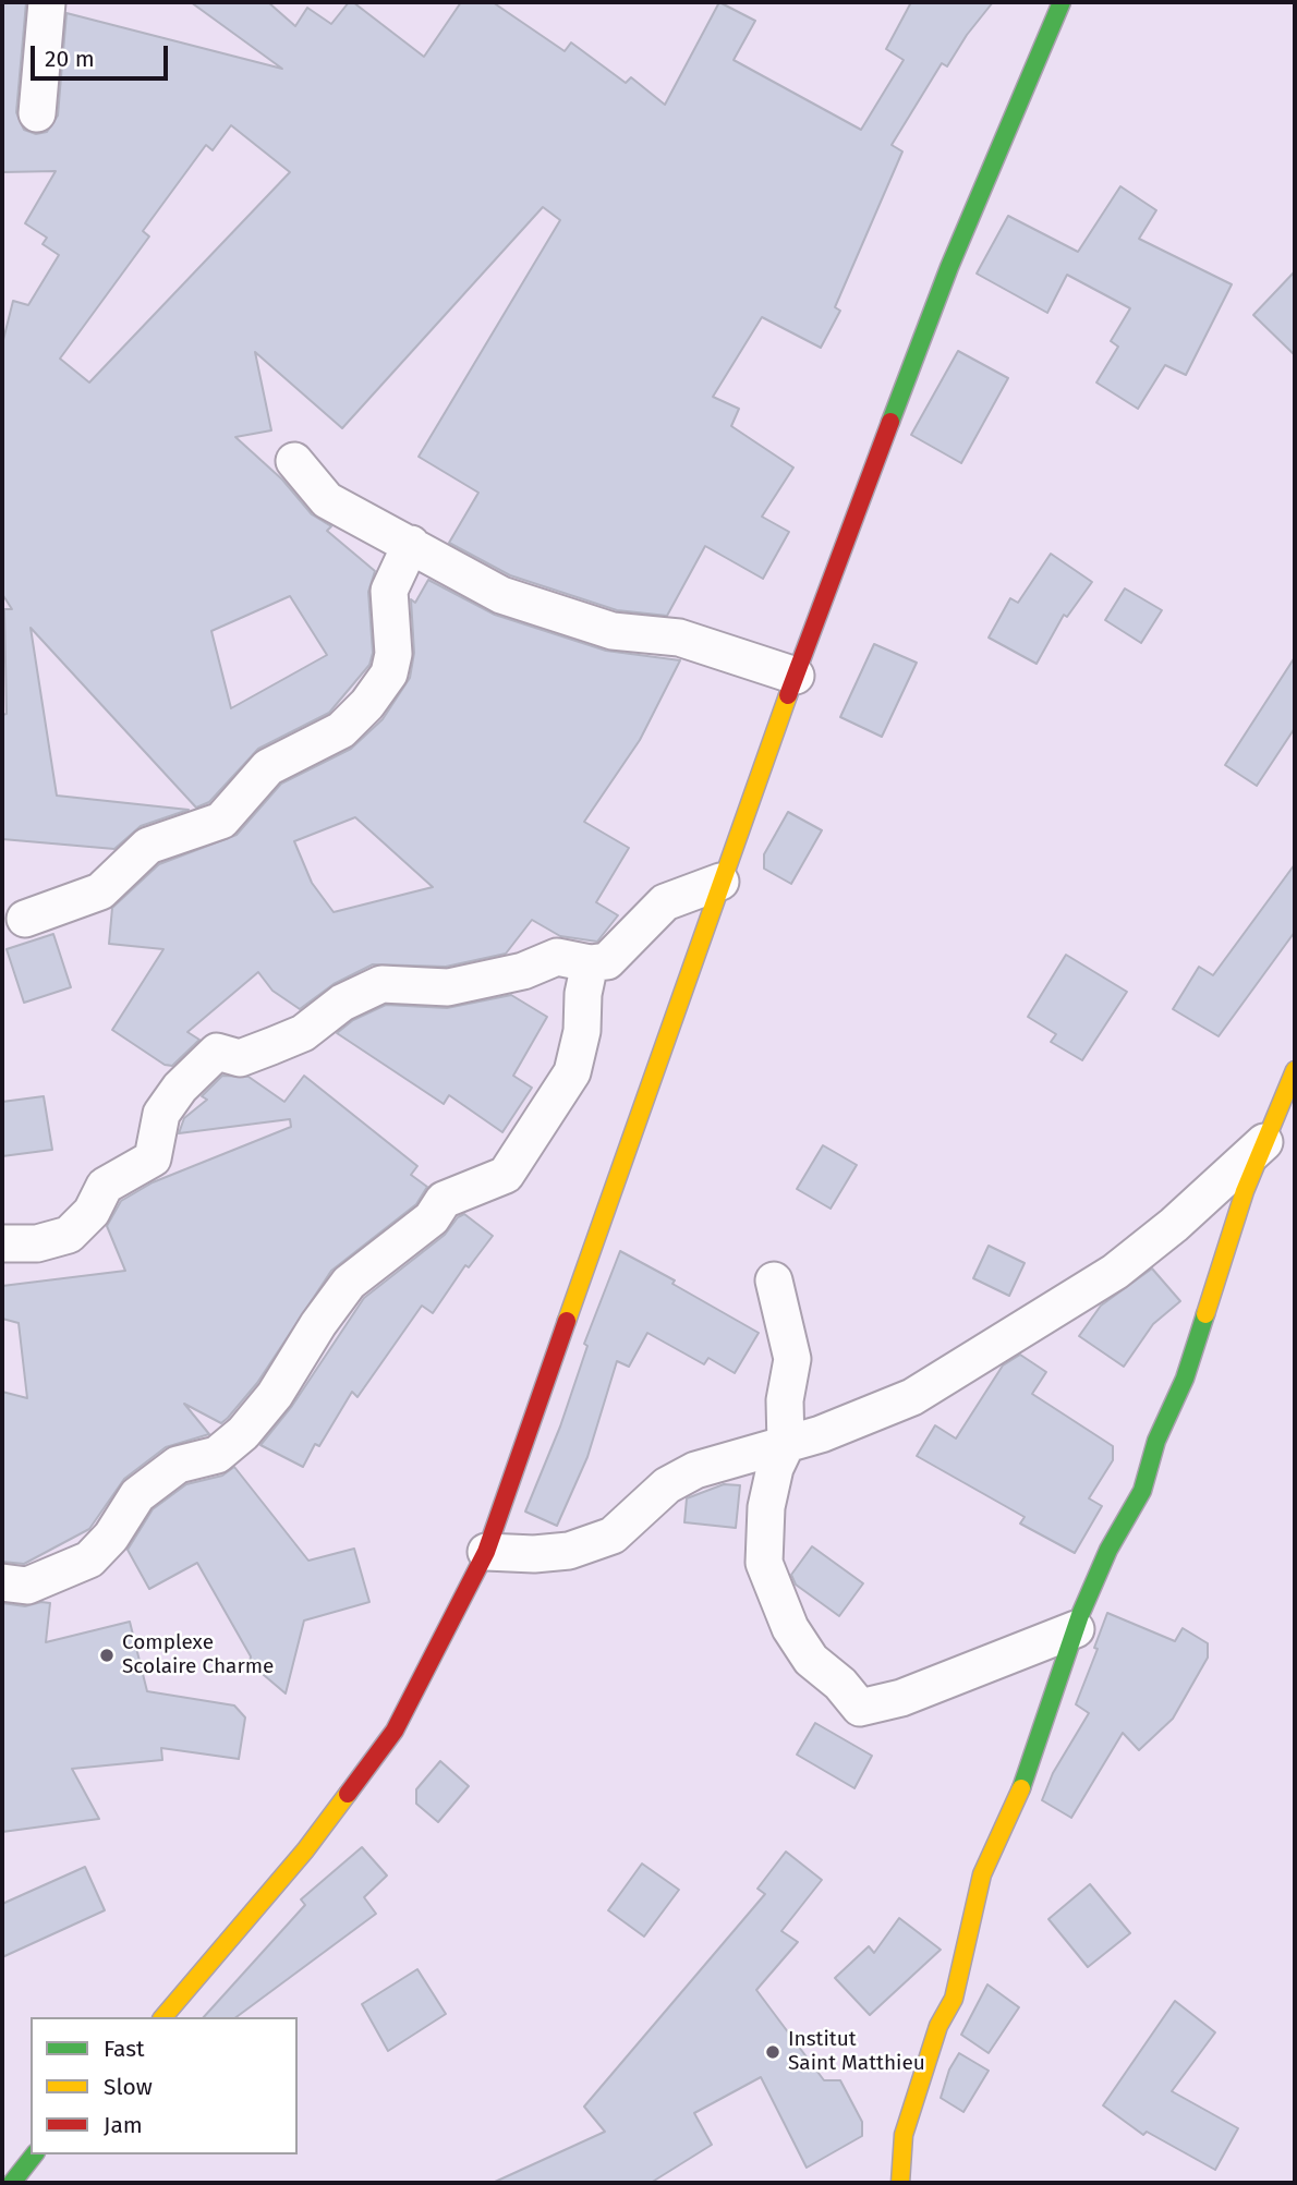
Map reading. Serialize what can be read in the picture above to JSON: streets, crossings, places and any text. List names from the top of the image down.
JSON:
{
  "places": ["Complexe Scolaire Charme", "Institut Saint Matthieu"],
  "legend": ["Fast", "Slow", "Jam"],
  "scale_bar": "20 m"
}
